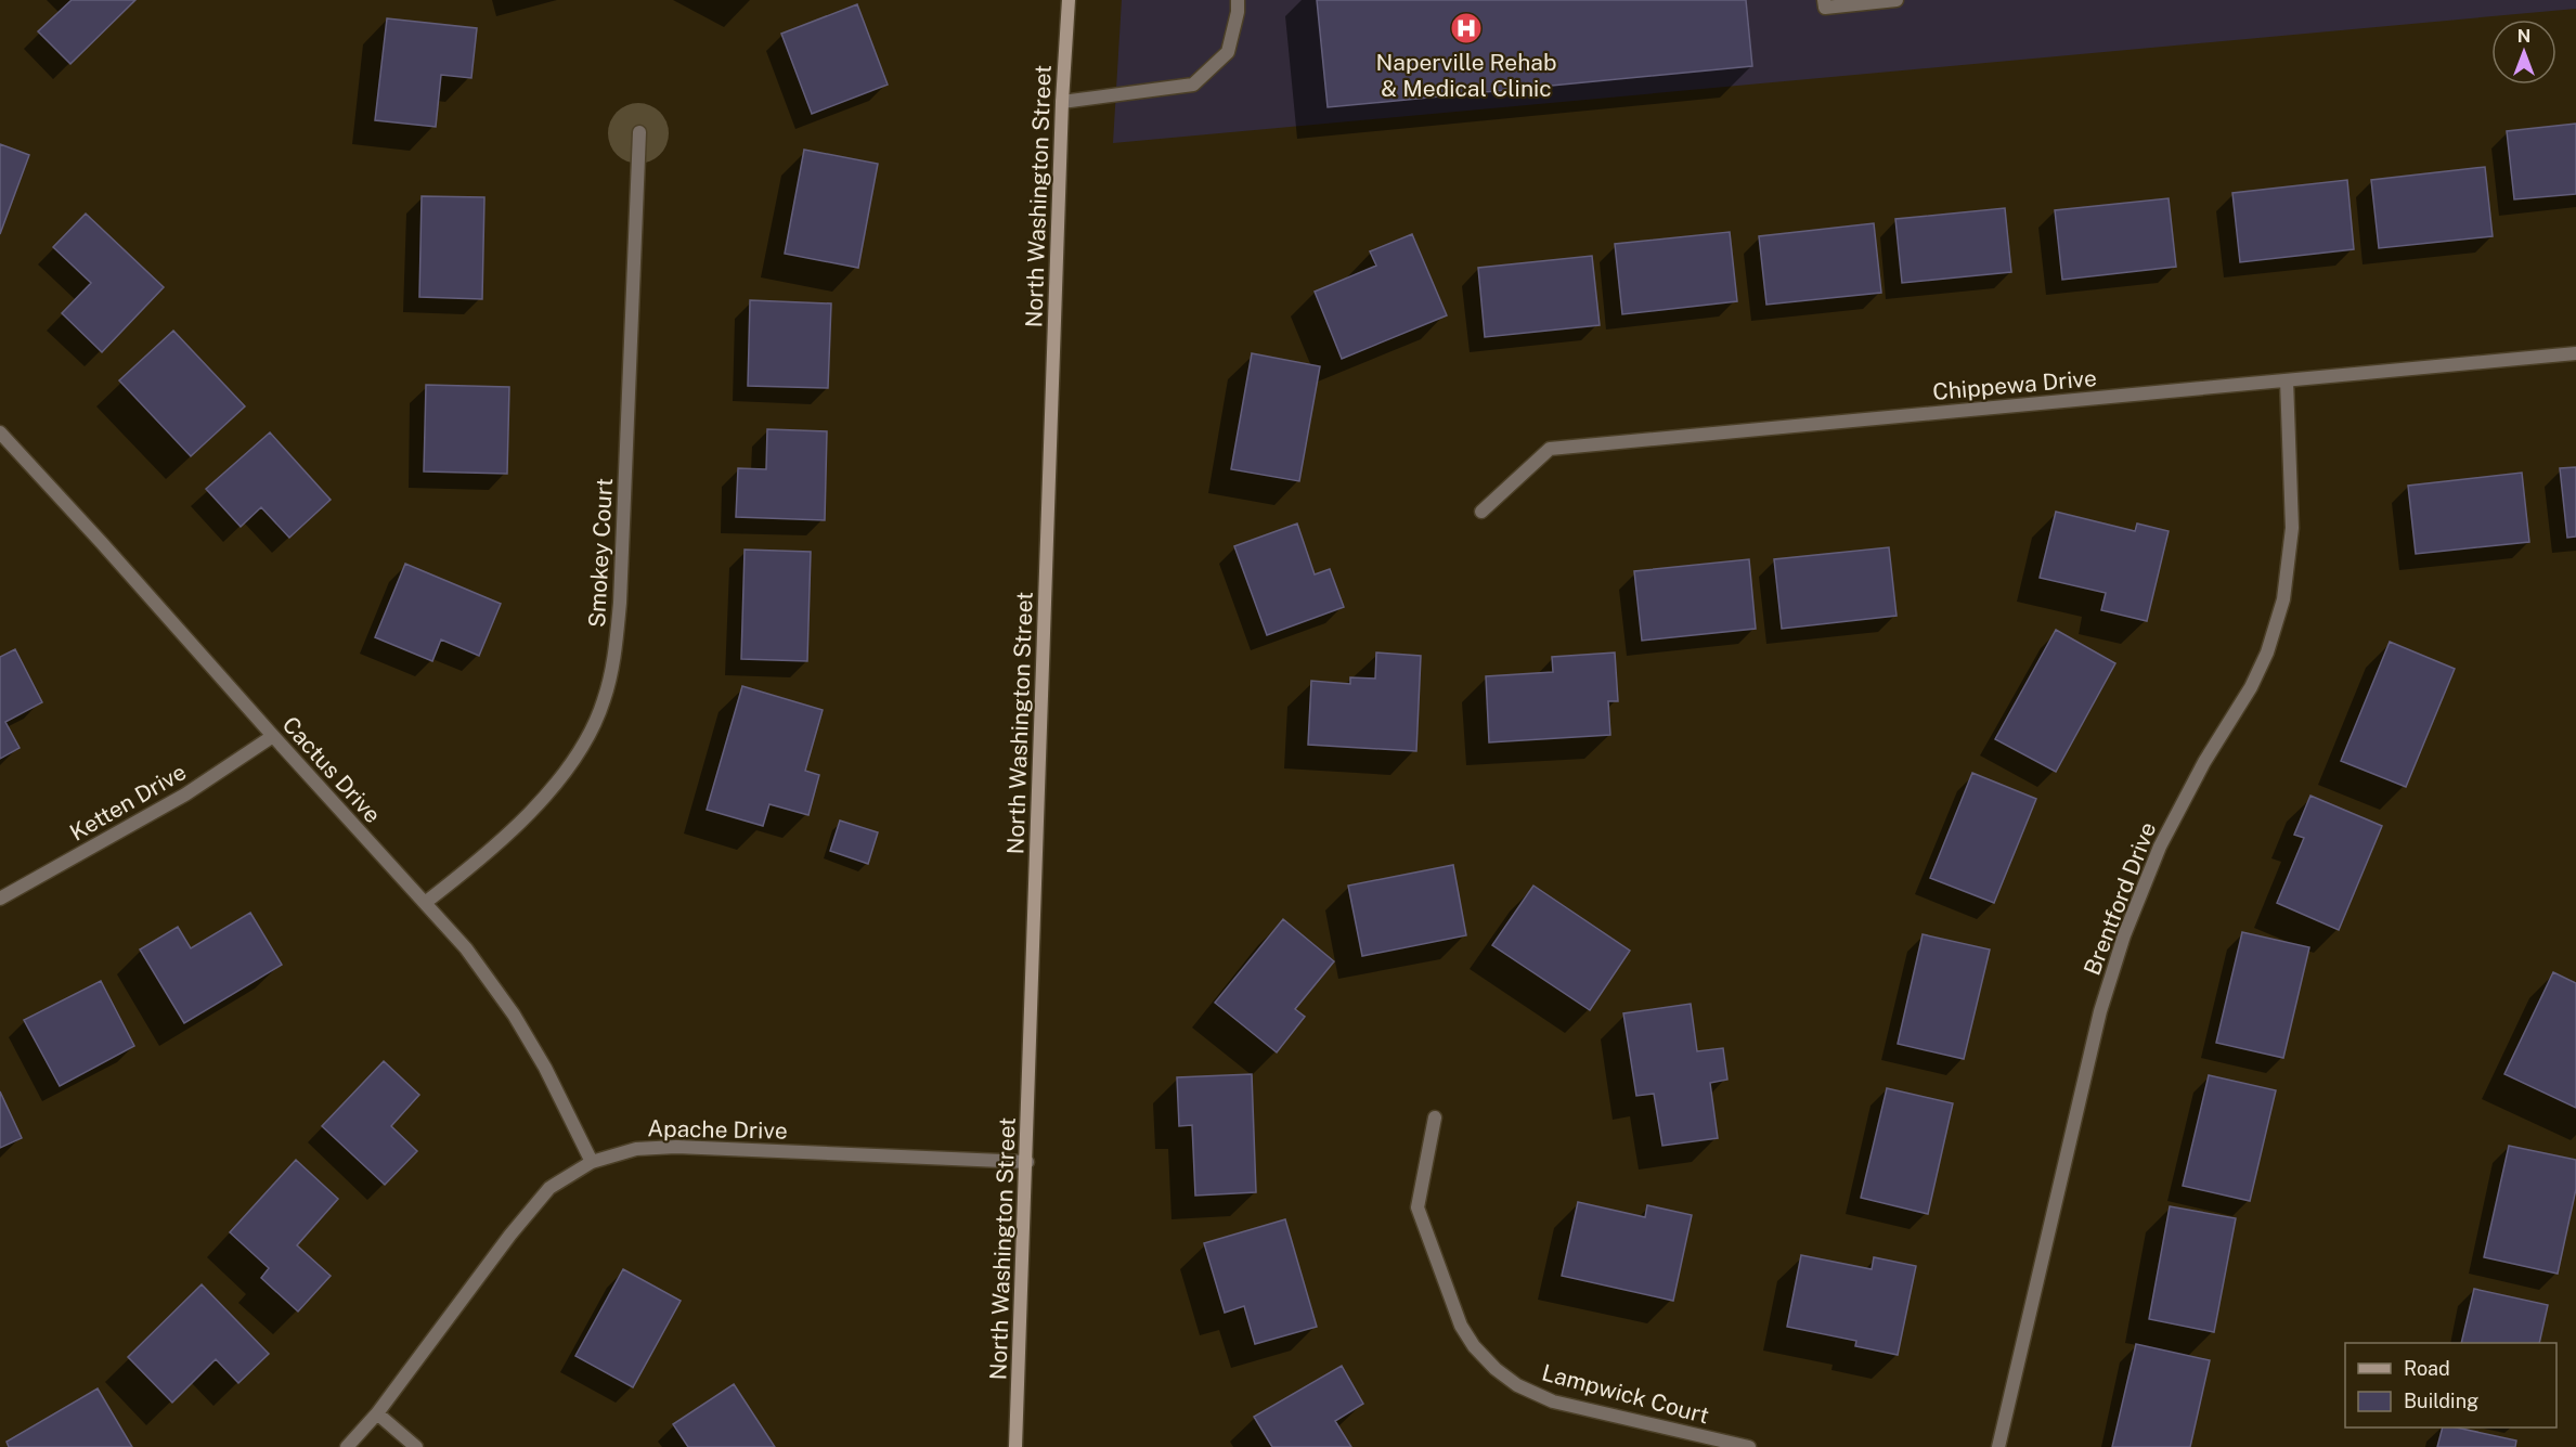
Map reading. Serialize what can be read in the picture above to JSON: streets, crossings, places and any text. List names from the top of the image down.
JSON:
{
  "streets": {
    "main road": ["North Washington Street"],
    "street": [
      "Chippewa Drive",
      "Smokey Court",
      "Cactus Drive",
      "Ketten Drive",
      "Brentford Drive",
      "Apache Drive",
      "Lampwick Court"
    ]
  },
  "crossings": [
    ["North Washington Street", "Apache Drive"],
    ["Chippewa Drive", "Brentford Drive"],
    ["Smokey Court", "Cactus Drive"],
    ["Cactus Drive", "Ketten Drive"],
    ["Cactus Drive", "Apache Drive"]
  ],
  "places": {
    "hospital": ["Naperville Rehab & Medical Clinic"]
  },
  "legend": ["Road", "Building"],
  "north": "top"
}
